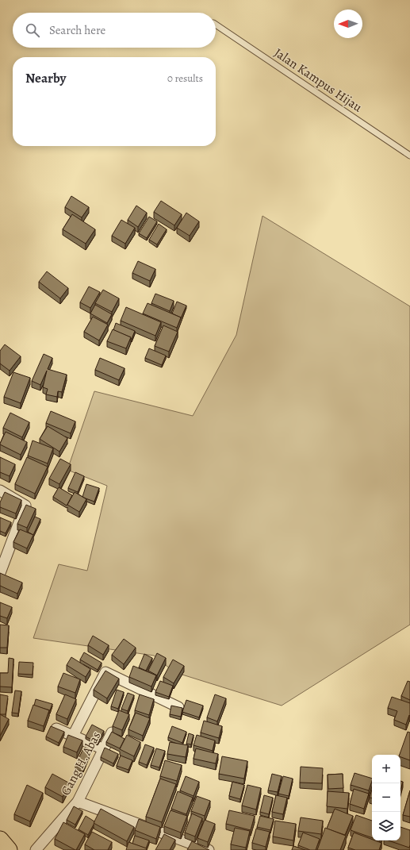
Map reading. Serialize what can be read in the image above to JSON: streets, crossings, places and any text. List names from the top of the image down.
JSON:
{
  "streets": {
    "street": ["Gang H. Abas"],
    "lane": ["Jalan Kampus Hijau"]
  },
  "north": "left",
  "page": {
    "search": "Search here",
    "heading": ["Nearby", "0 results"],
    "map_buttons": ["+", "−"]
  }
}
